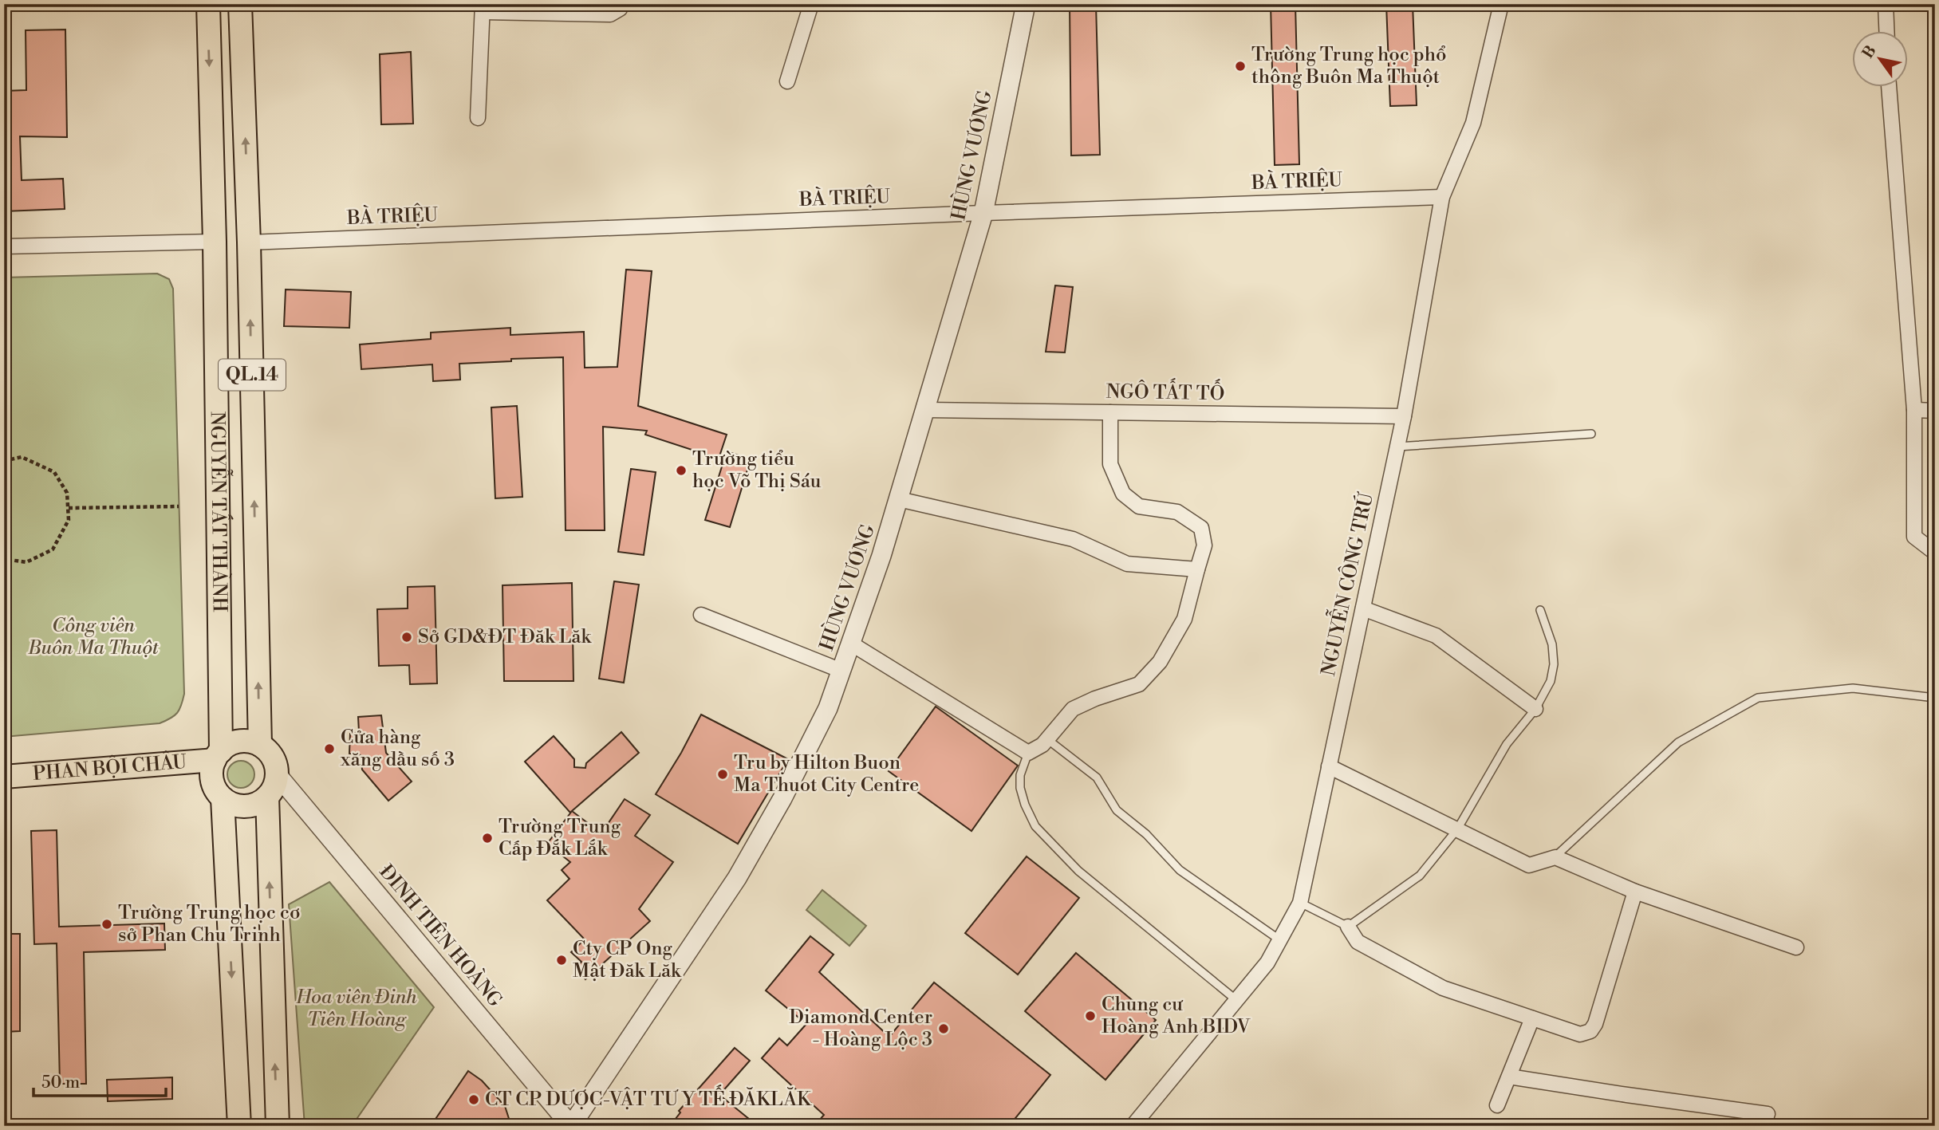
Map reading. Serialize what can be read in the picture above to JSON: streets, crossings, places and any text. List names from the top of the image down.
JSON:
{
  "streets": {
    "main road": ["QL.14", "NGUYỄN TẤT THÀNH", "PHAN BỘI CHÂU"],
    "street": [
      "HÙNG VƯƠNG",
      "BÀ TRIỆU",
      "NGÔ TẤT TỐ",
      "NGUYỄN CÔNG TRỨ",
      "ĐINH TIÊN HOÀNG"
    ]
  },
  "crossings": [
    ["HÙNG VƯƠNG", "BÀ TRIỆU"],
    ["HÙNG VƯƠNG", "NGÔ TẤT TỐ"],
    ["HÙNG VƯƠNG", "ĐINH TIÊN HOÀNG"],
    ["BÀ TRIỆU", "NGUYỄN TẤT THÀNH"],
    ["BÀ TRIỆU", "NGUYỄN CÔNG TRỨ"],
    ["NGÔ TẤT TỐ", "NGUYỄN CÔNG TRỨ"],
    ["NGUYỄN TẤT THÀNH", "PHAN BỘI CHÂU"],
    ["NGUYỄN TẤT THÀNH", "ĐINH TIÊN HOÀNG"],
    ["PHAN BỘI CHÂU", "ĐINH TIÊN HOÀNG"]
  ],
  "parks": ["Công viên Buôn Ma Thuột", "Hoa viên Đinh Tiên Hoàng"],
  "places": [
    "Trường Trung học phổ thông Buôn Ma Thuột",
    "Trường tiểu học Võ Thị Sáu",
    "Sở GD&ĐT Đăk Lăk",
    "Cửa hàng xăng dầu số 3",
    "Tru by Hilton Buon Ma Thuot City Centre",
    "Trường Trung Cấp Đắk Lắk",
    "Trường Trung học cơ sở Phan Chu Trinh",
    "Cty CP Ong Mật Đăk Lăk",
    "Chung cư Hoàng Anh BIDV",
    "Diamond Center - Hoàng Lộc 3",
    "CT CP DƯỢC-VẬT TƯ Y TẾ ĐĂKLĂK"
  ],
  "scale_bar": "50 m",
  "north": "top left"
}
